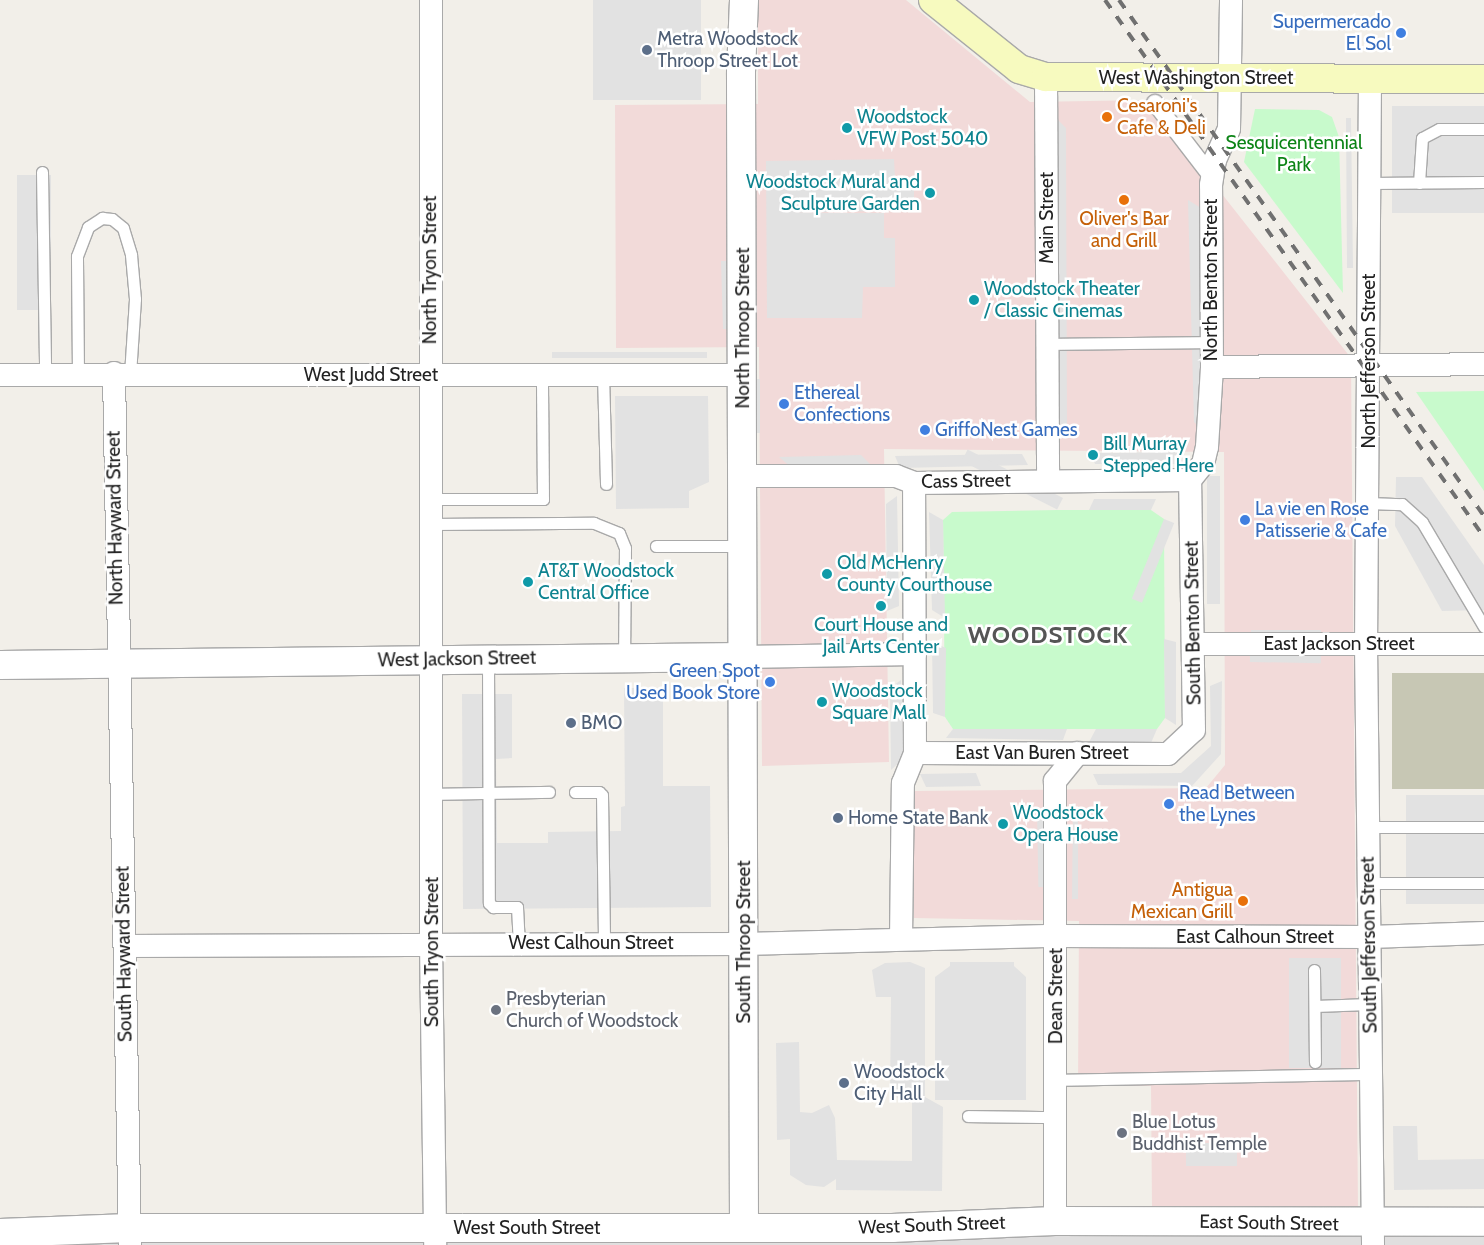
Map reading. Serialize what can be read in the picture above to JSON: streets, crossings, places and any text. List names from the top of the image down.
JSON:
{
  "streets": {
    "main road": ["West Washington Street"],
    "street": [
      "Main Street",
      "North Tryon Street",
      "North Benton Street",
      "North Throop Street",
      "North Jefferson Street",
      "West Judd Street",
      "Cass Street",
      "North Hayward Street",
      "South Benton Street",
      "East Jackson Street",
      "West Jackson Street",
      "East Van Buren Street",
      "East Calhoun Street",
      "South Throop Street",
      "West Calhoun Street",
      "South Jefferson Street",
      "South Tryon Street",
      "South Hayward Street",
      "Dean Street",
      "East South Street",
      "West South Street"
    ]
  },
  "crossings": [
    ["West Washington Street", "Main Street"],
    ["West Washington Street", "North Benton Street"],
    ["West Washington Street", "North Jefferson Street"],
    ["Main Street", "Cass Street"],
    ["North Tryon Street", "West Judd Street"],
    ["North Tryon Street", "West Jackson Street"],
    ["North Tryon Street", "South Tryon Street"],
    ["North Benton Street", "Cass Street"],
    ["North Benton Street", "South Benton Street"],
    ["North Throop Street", "West Judd Street"],
    ["North Throop Street", "Cass Street"],
    ["North Throop Street", "West Jackson Street"],
    ["North Throop Street", "South Throop Street"],
    ["North Jefferson Street", "East Jackson Street"],
    ["North Jefferson Street", "South Jefferson Street"],
    ["West Judd Street", "North Hayward Street"],
    ["Cass Street", "South Benton Street"],
    ["North Hayward Street", "West Jackson Street"],
    ["North Hayward Street", "South Hayward Street"],
    ["South Benton Street", "East Jackson Street"],
    ["South Benton Street", "East Van Buren Street"],
    ["East Jackson Street", "South Jefferson Street"],
    ["West Jackson Street", "South Throop Street"],
    ["West Jackson Street", "South Tryon Street"],
    ["West Jackson Street", "South Hayward Street"],
    ["East Calhoun Street", "West Calhoun Street"],
    ["East Calhoun Street", "South Jefferson Street"],
    ["East Calhoun Street", "Dean Street"],
    ["South Throop Street", "West Calhoun Street"],
    ["South Throop Street", "West South Street"],
    ["West Calhoun Street", "South Tryon Street"],
    ["West Calhoun Street", "South Hayward Street"],
    ["West Calhoun Street", "Dean Street"],
    ["South Jefferson Street", "East South Street"],
    ["South Tryon Street", "West South Street"],
    ["South Hayward Street", "West South Street"],
    ["Dean Street", "East South Street"],
    ["Dean Street", "West South Street"],
    ["East South Street", "West South Street"]
  ],
  "districts": ["WOODSTOCK"],
  "parks": ["Sesquicentennial Park"],
  "places": [
    "Supermercado El Sol",
    "Metra Woodstock Throop Street Lot",
    "Cesaroni's Cafe & Deli",
    "Woodstock VFW Post 5040",
    "Woodstock Mural and Sculpture Garden",
    "Oliver's Bar and Grill",
    "Woodstock Theater / Classic Cinemas",
    "Ethereal Confections",
    "GriffoNest Games",
    "Bill Murray Stepped Here",
    "La vie en Rose Patisserie & Cafe",
    "Old McHenry County Courthouse",
    "AT&T Woodstock Central Office",
    "Court House and Jail Arts Center",
    "Green Spot Used Book Store",
    "Woodstock Square Mall",
    "BMO",
    "Read Between the Lynes",
    "Home State Bank",
    "Woodstock Opera House",
    "Antigua Mexican Grill",
    "Presbyterian Church of Woodstock",
    "Woodstock City Hall",
    "Blue Lotus Buddhist Temple"
  ]
}
